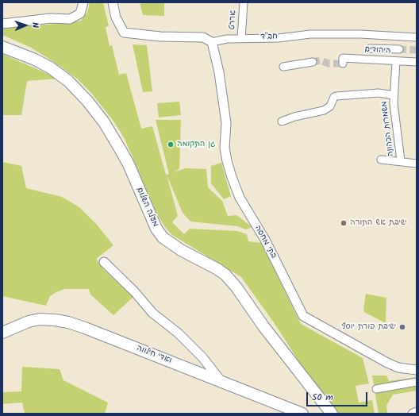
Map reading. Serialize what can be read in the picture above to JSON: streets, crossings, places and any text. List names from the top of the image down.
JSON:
{
  "streets": {
    "street": [
      "אררט",
      "חב\"ד",
      "היהודים",
      "משמרות הכהונה",
      "מעלה השלום",
      "בתי מחסה",
      "ואדי חילווה"
    ]
  },
  "crossings": [
    ["אררט", "חב\"ד"],
    ["חב\"ד", "בתי מחסה"],
    ["היהודים", "משמרות הכהונה"]
  ],
  "places": ["גן התקומה", "ישיבת אש התורה", "ישיבת פורת יוסף"],
  "scale_bar": "50 m",
  "north": "right"
}
